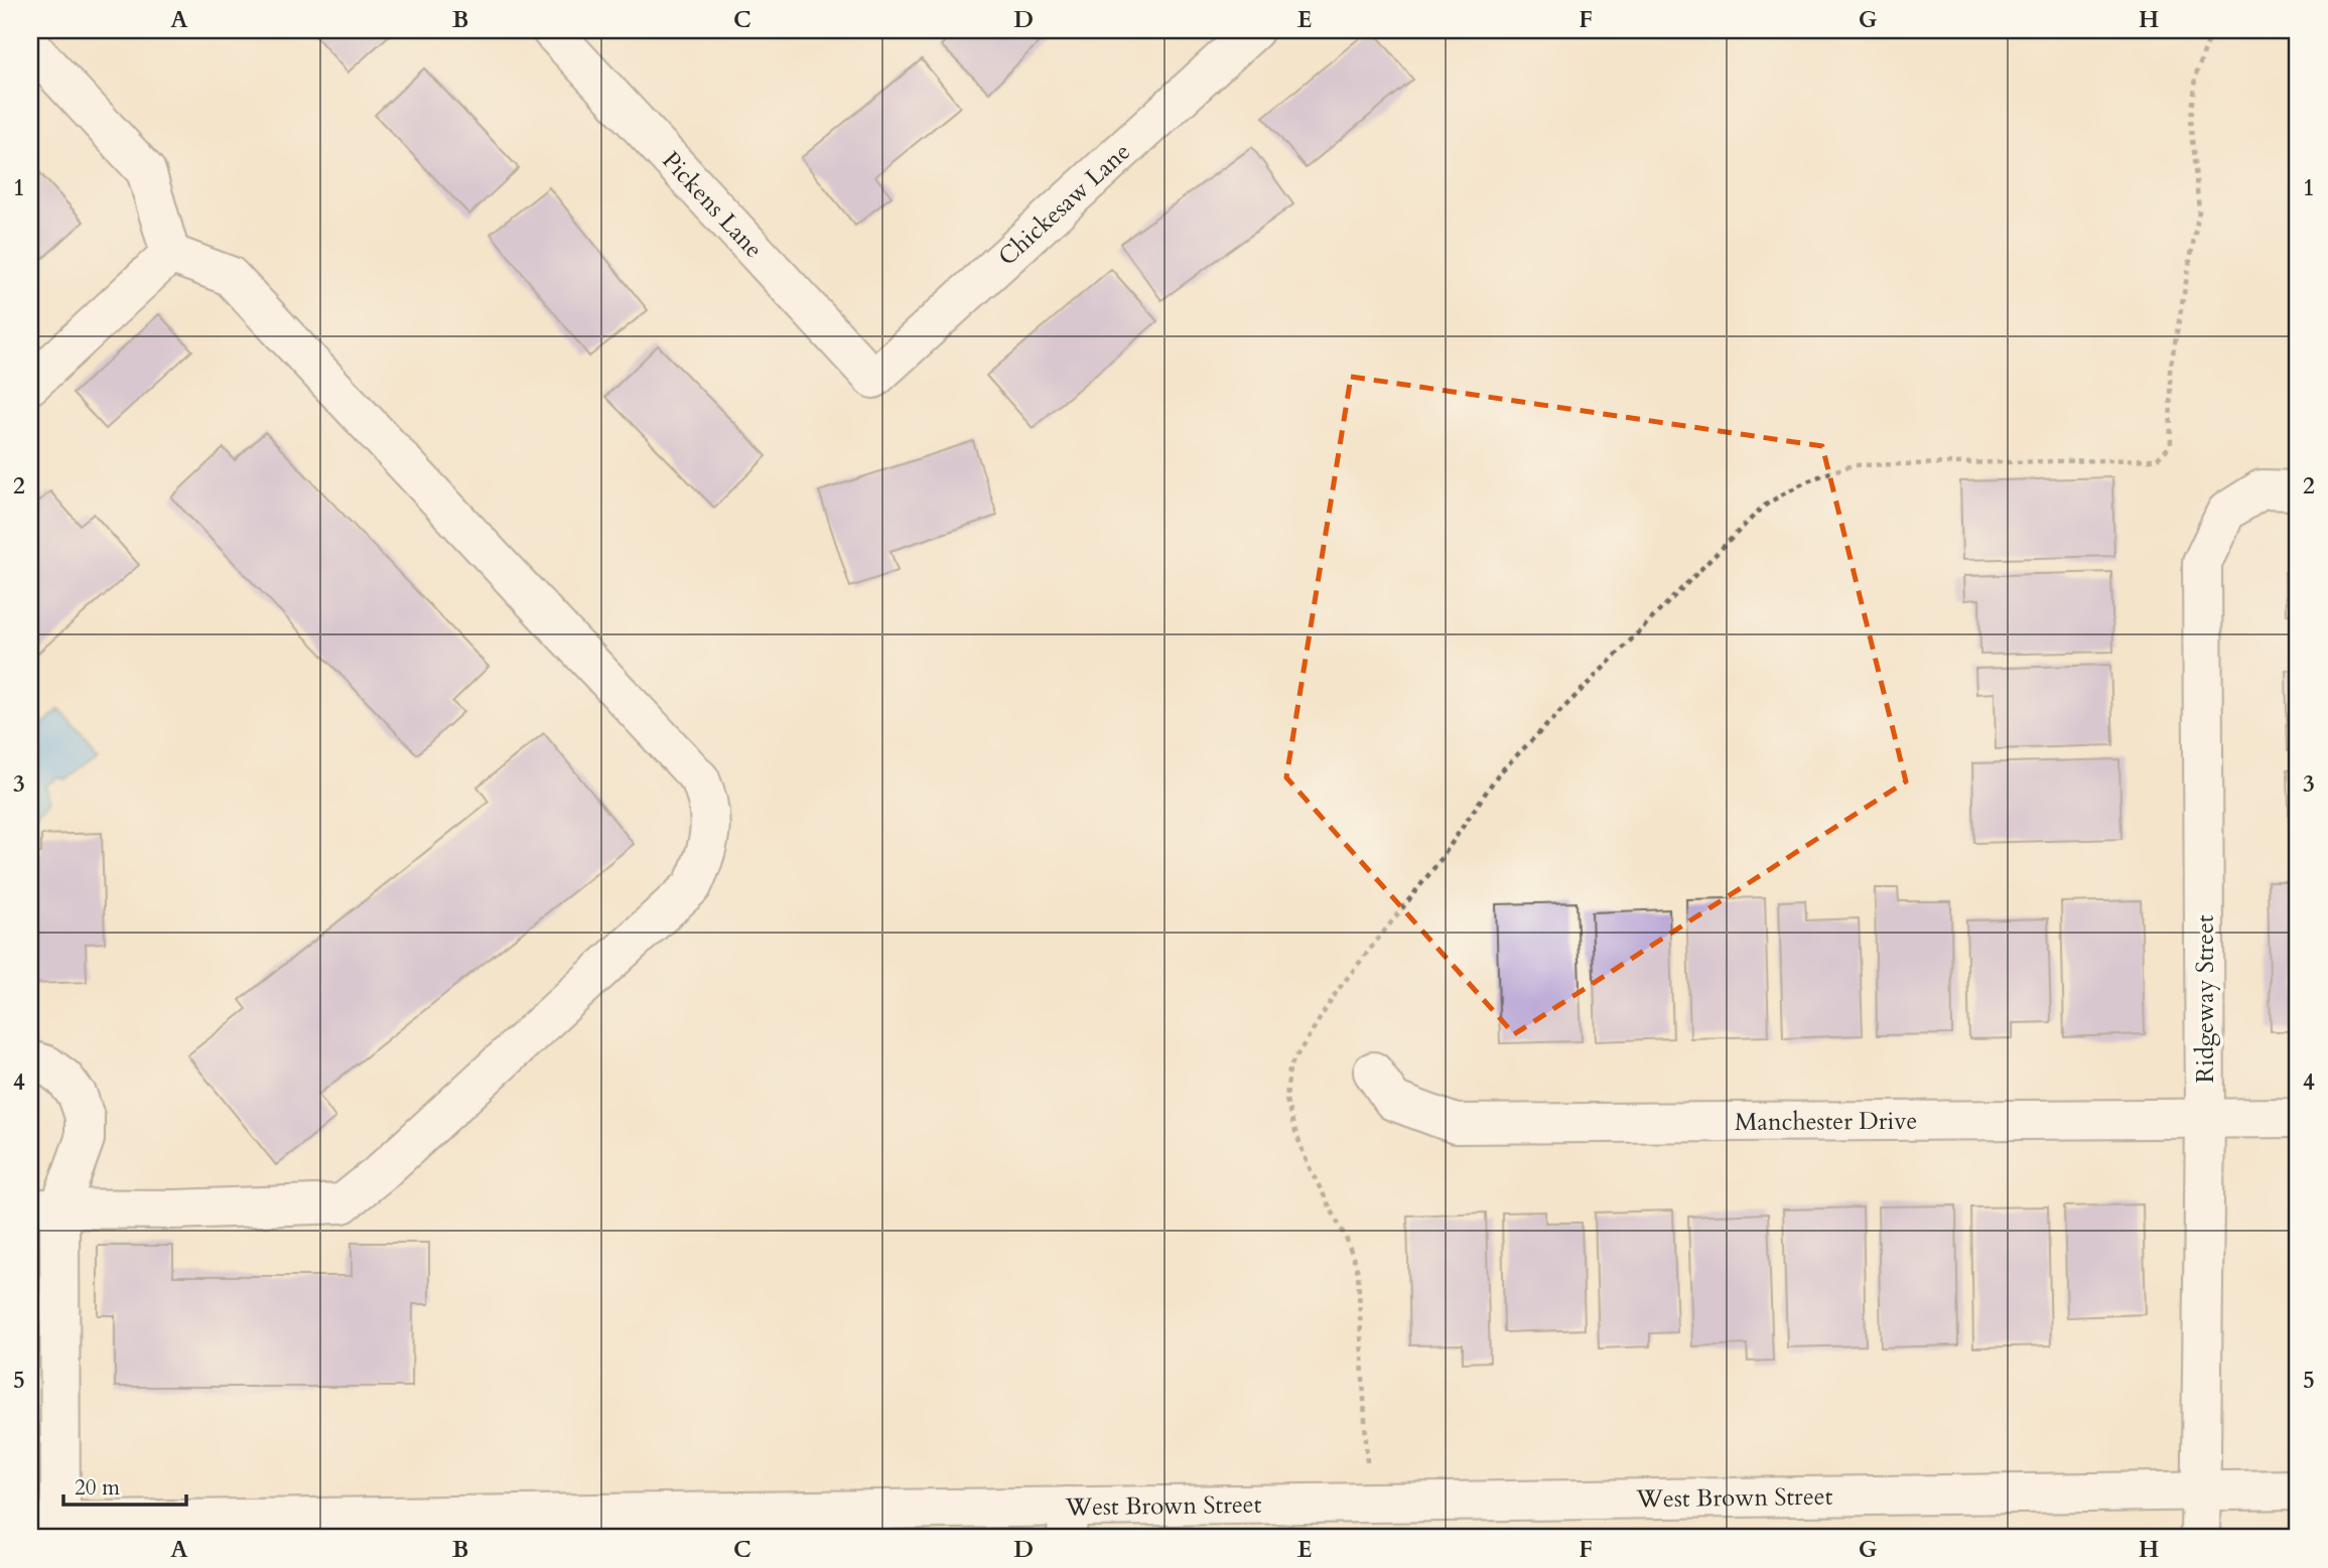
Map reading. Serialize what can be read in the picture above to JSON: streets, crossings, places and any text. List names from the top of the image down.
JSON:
{
  "streets": {
    "street": [
      "Pickens Lane",
      "Chickesaw Lane",
      "Ridgeway Street",
      "Manchester Drive",
      "West Brown Street"
    ]
  },
  "crossings": [
    ["Pickens Lane", "Chickesaw Lane"],
    ["Ridgeway Street", "Manchester Drive"],
    ["Ridgeway Street", "West Brown Street"]
  ],
  "scale_bar": "20 m",
  "grid": {
    "columns": [
      "A",
      "B",
      "C",
      "D",
      "E",
      "F",
      "G",
      "H"
    ],
    "rows": [
      "1",
      "2",
      "3",
      "4",
      "5"
    ]
  }
}
